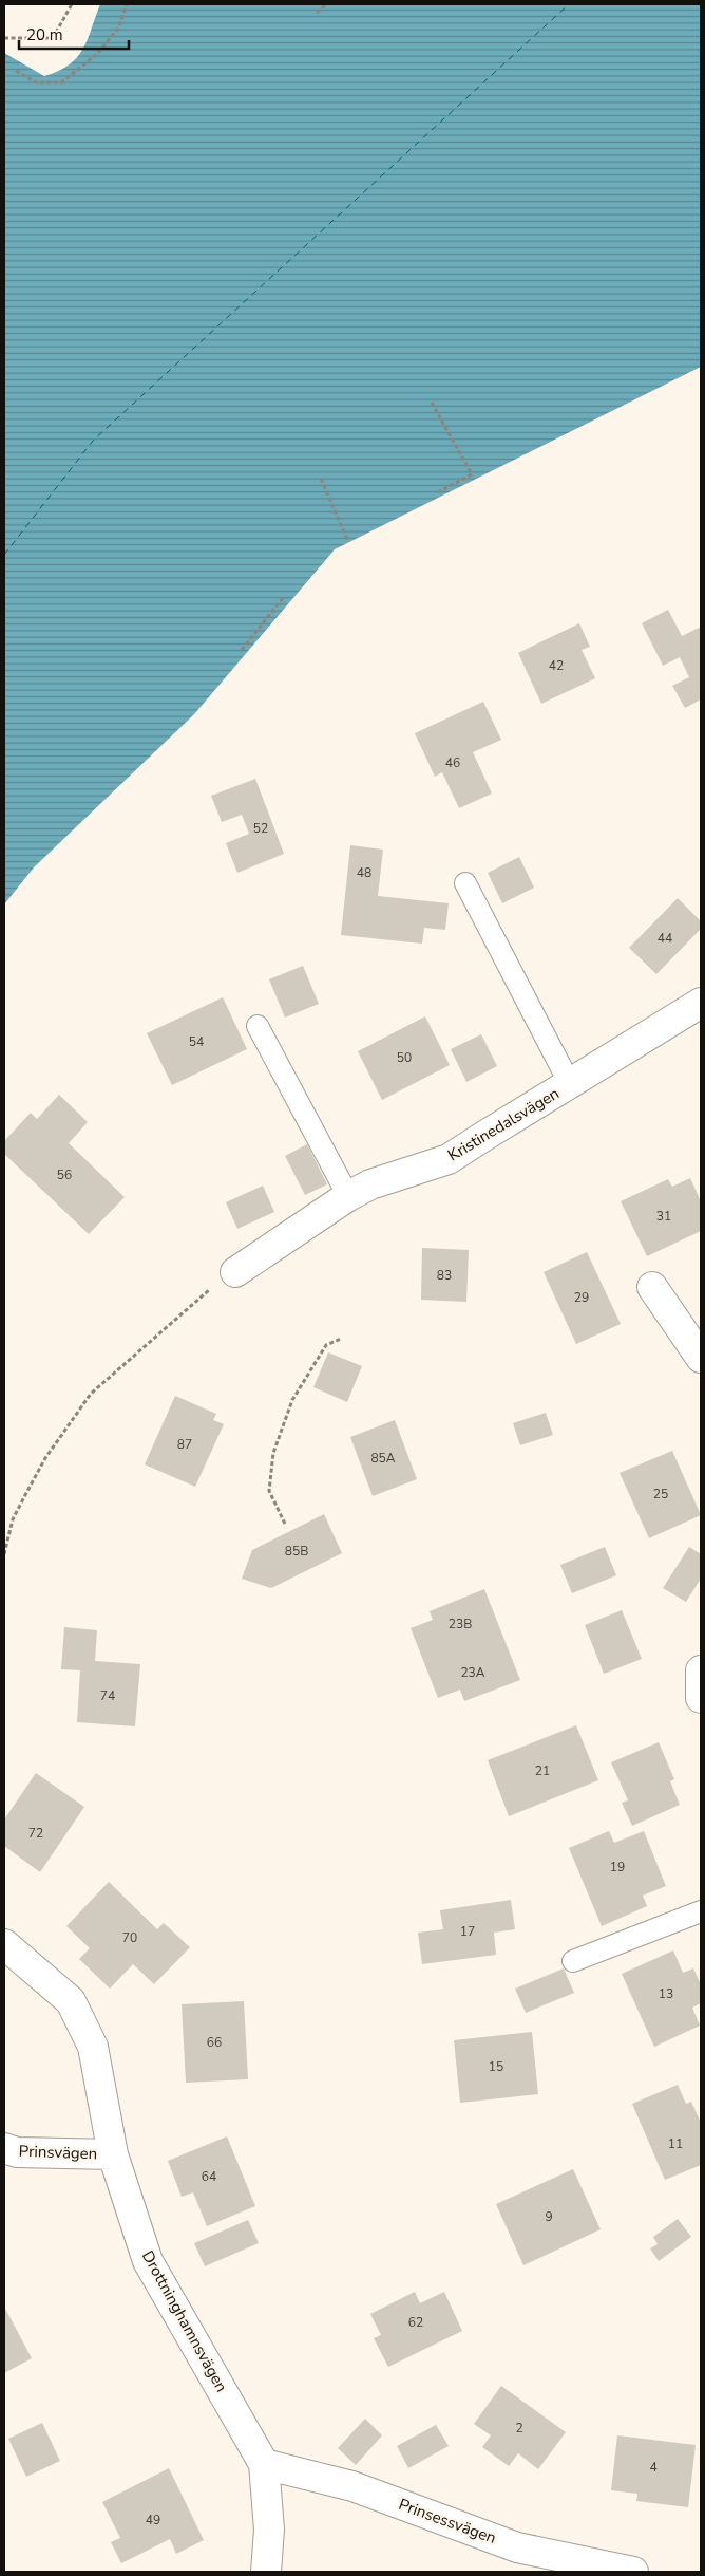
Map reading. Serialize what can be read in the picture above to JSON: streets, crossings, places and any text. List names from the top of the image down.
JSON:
{
  "streets": {
    "street": [
      "Kristinedalsvägen",
      "Prinsvägen",
      "Drottninghamnsvägen",
      "Prinsessvägen"
    ]
  },
  "crossings": [
    ["Prinsvägen", "Drottninghamnsvägen"],
    ["Drottninghamnsvägen", "Prinsessvägen"]
  ],
  "house_numbers": [
    "42",
    "46",
    "52",
    "48",
    "44",
    "54",
    "50",
    "56",
    "31",
    "83",
    "29",
    "87",
    "85A",
    "25",
    "85B",
    "23B",
    "23A",
    "74",
    "21",
    "72",
    "19",
    "17",
    "70",
    "13",
    "66",
    "15",
    "11",
    "64",
    "9",
    "62",
    "2",
    "4",
    "49"
  ],
  "scale_bar": "20 m"
}
